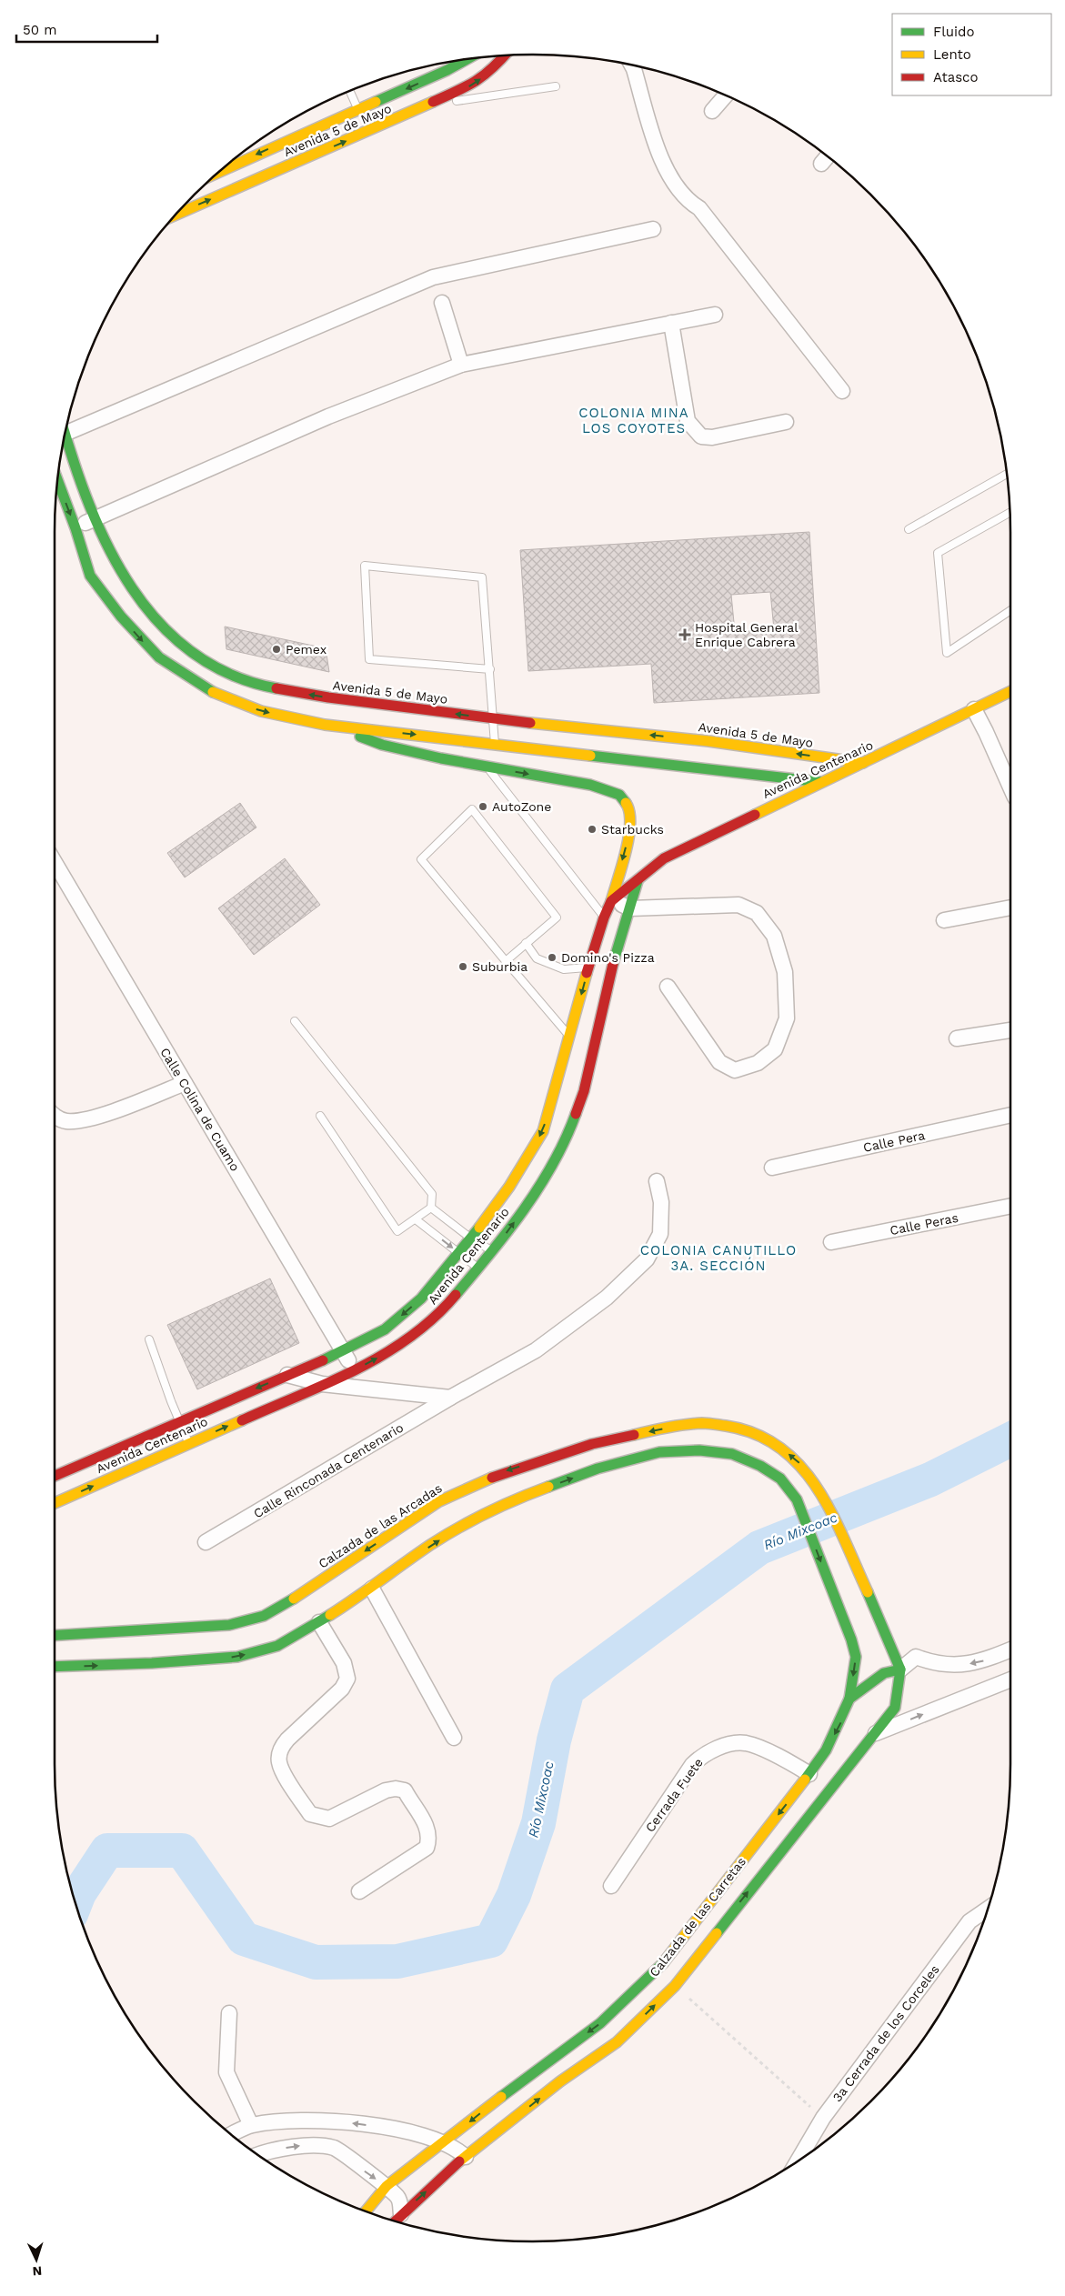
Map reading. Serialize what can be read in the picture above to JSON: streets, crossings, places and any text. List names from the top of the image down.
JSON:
{
  "streets": {
    "main road": [
      "Avenida 5 de Mayo",
      "Avenida Centenario",
      "Calzada de las Arcadas",
      "Calzada de las Carretas"
    ],
    "street": [
      "Calle Colina de Cuamo",
      "Calle Pera",
      "Calle Peras",
      "Calle Rinconada Centenario",
      "Cerrada Fuete",
      "3a Cerrada de los Corceles"
    ]
  },
  "crossings": [
    ["Avenida 5 de Mayo", "Avenida Centenario"],
    ["Avenida Centenario", "Calle Colina de Cuamo"],
    ["Calzada de las Arcadas", "Calzada de las Carretas"],
    ["Cerrada Fuete", "Calzada de las Carretas"]
  ],
  "one_way": ["Calzada de las Arcadas"],
  "districts": ["COLONIA MINA LOS COYOTES", "COLONIA CANUTILLO 3A. SECCIÓN"],
  "water": ["Río Mixcoac"],
  "places": {
    "health": ["Hospital General Enrique Cabrera"],
    "other": [
      "Pemex",
      "AutoZone",
      "Starbucks",
      "Domino's Pizza",
      "Suburbia"
    ]
  },
  "legend": ["Fluido", "Lento", "Atasco"],
  "scale_bar": "50 m",
  "north": "bottom"
}
